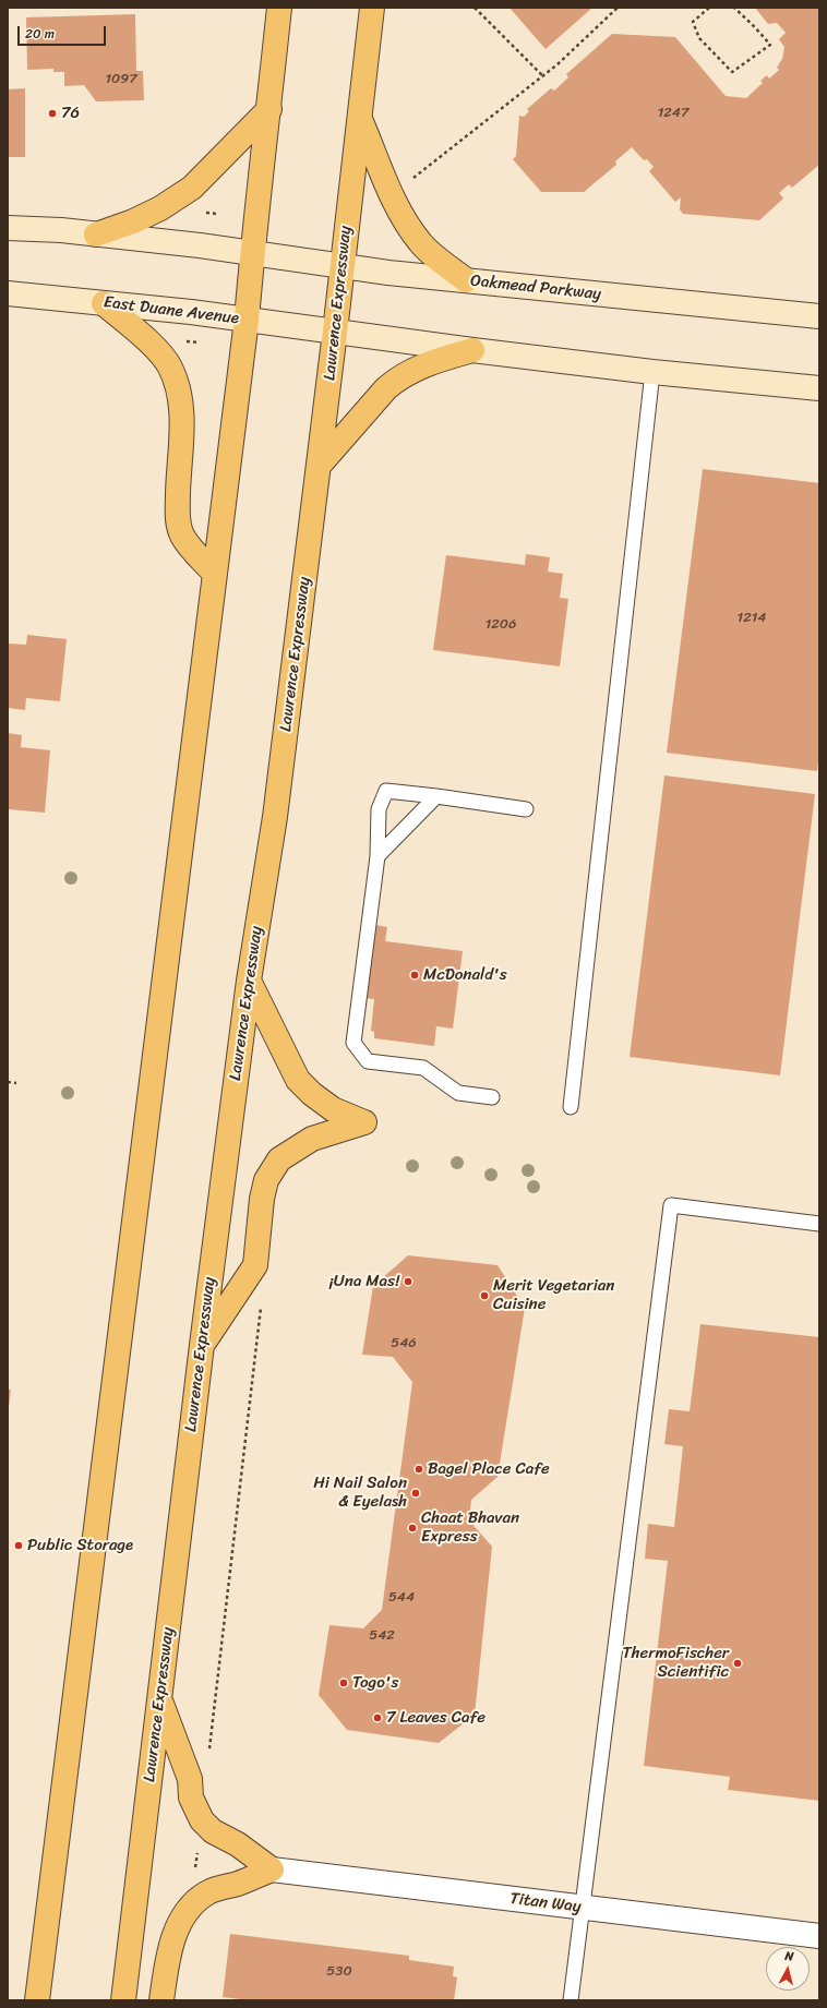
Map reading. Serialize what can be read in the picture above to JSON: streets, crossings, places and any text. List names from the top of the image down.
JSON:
{
  "streets": {
    "highway": ["Lawrence Expressway"],
    "main road": ["Oakmead Parkway", "East Duane Avenue"],
    "street": ["Titan Way"]
  },
  "crossings": [
    ["Oakmead Parkway", "Lawrence Expressway"],
    ["Lawrence Expressway", "East Duane Avenue"]
  ],
  "places": [
    "76",
    "McDonald's",
    "¡Una Mas!",
    "Merit Vegetarian Cuisine",
    "Bagel Place Cafe",
    "Hi Nail Salon & Eyelash",
    "Chaat Bhavan Express",
    "Public Storage",
    "ThermoFischer Scientific",
    "Togo's",
    "7 Leaves Cafe"
  ],
  "house_numbers": [
    "1097",
    "1247",
    "1214",
    "1206",
    "546",
    "544",
    "542",
    "530"
  ],
  "scale_bar": "20 m",
  "north": "top"
}
